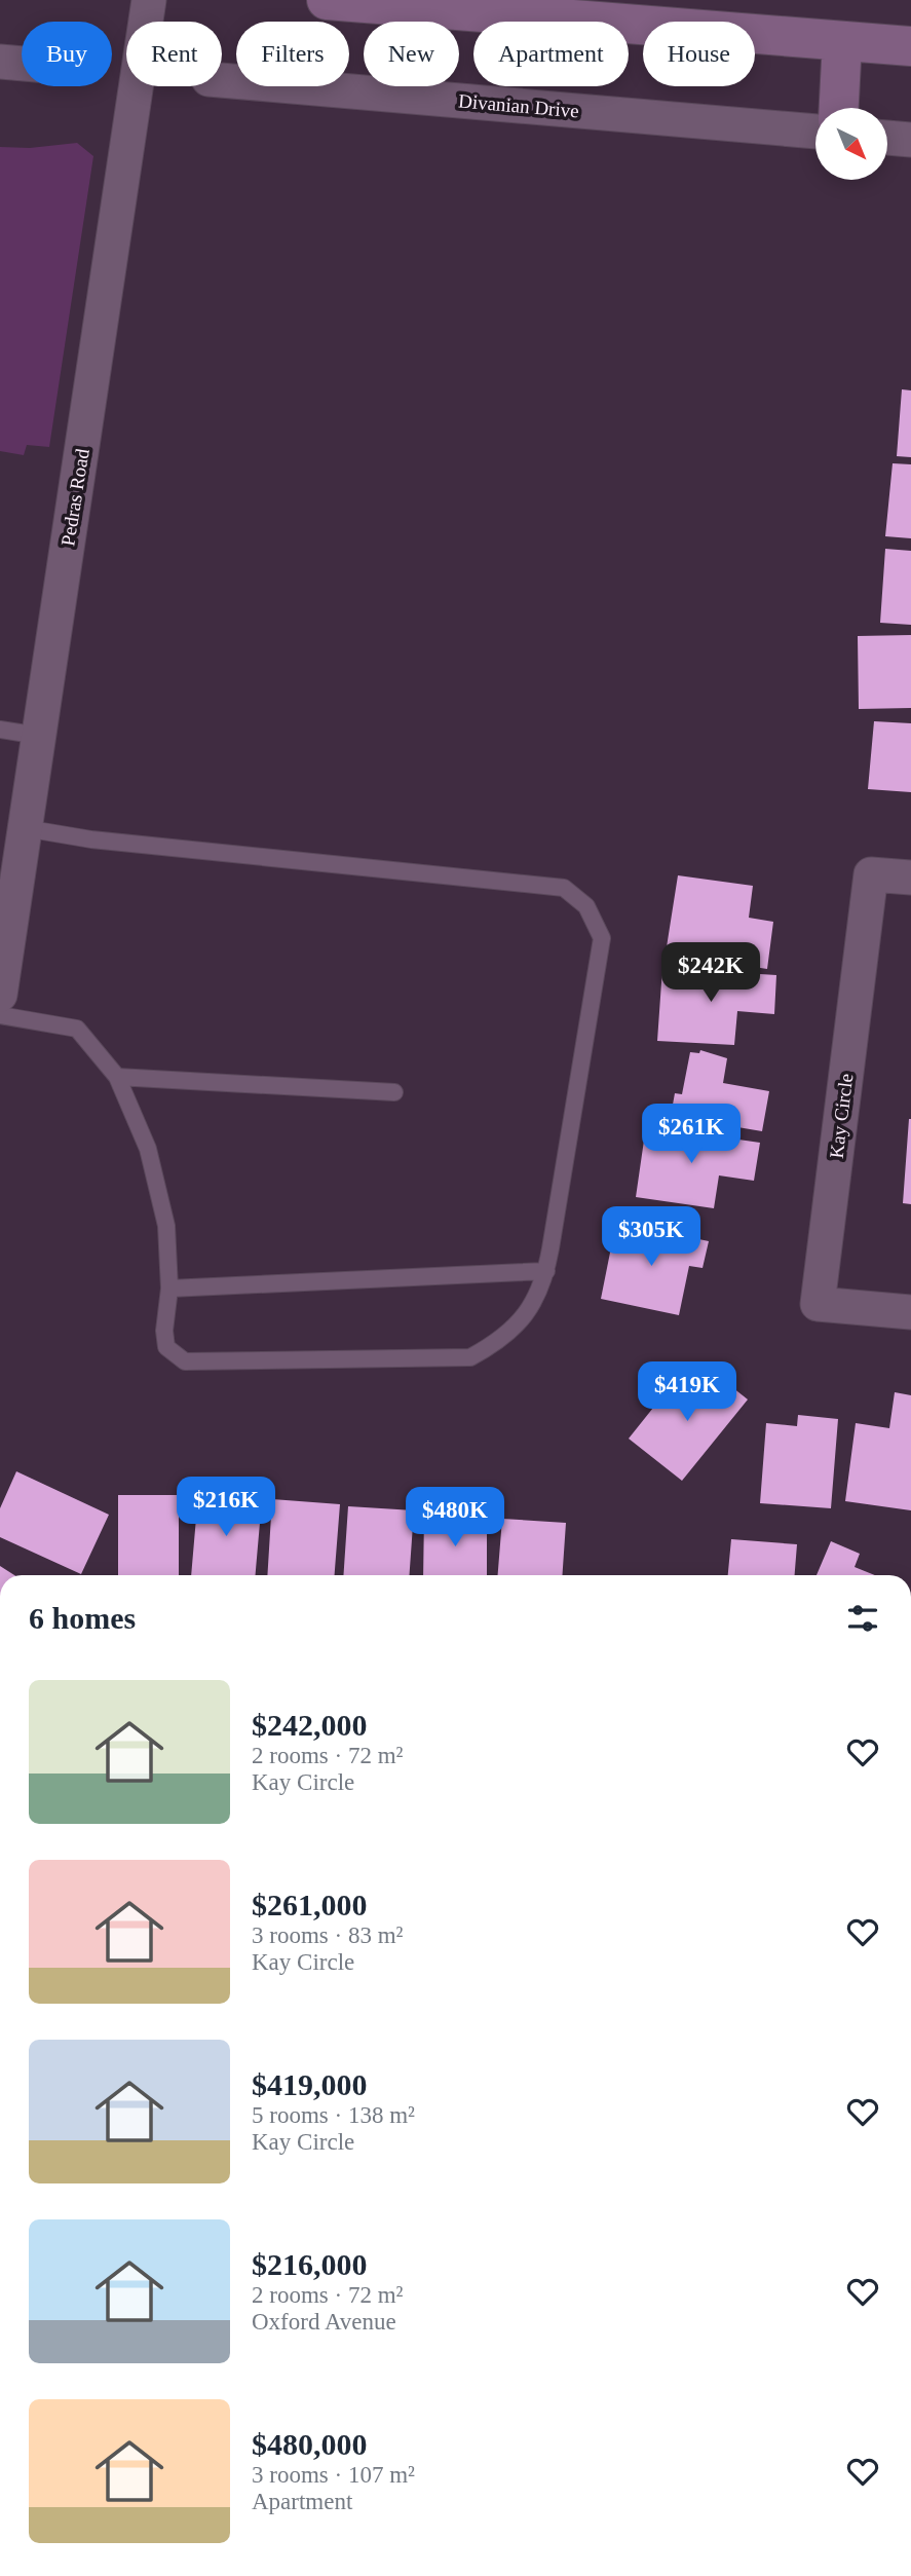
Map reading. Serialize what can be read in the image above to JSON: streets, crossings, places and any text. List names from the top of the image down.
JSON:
{
  "streets": {
    "street": ["Divanian Drive", "Pedras Road", "Kay Circle"]
  },
  "north": "bottom right",
  "page": {
    "chip": [
      "Buy",
      "Rent",
      "Filters",
      "New",
      "Apartment",
      "House"
    ],
    "price": [
      "$242K",
      "$261K",
      "$305K",
      "$419K",
      "$216K",
      "$480K"
    ],
    "heading": "6 homes",
    "list": [
      {
        "name": "$242,000",
        "note": "2 rooms · 72 m² · Kay Circle"
      },
      {
        "name": "$261,000",
        "note": "3 rooms · 83 m² · Kay Circle"
      },
      {
        "name": "$419,000",
        "note": "5 rooms · 138 m² · Kay Circle"
      },
      {
        "name": "$216,000",
        "note": "2 rooms · 72 m² · Oxford Avenue"
      },
      {
        "name": "$480,000",
        "note": "3 rooms · 107 m² · Apartment"
      }
    ]
  }
}
